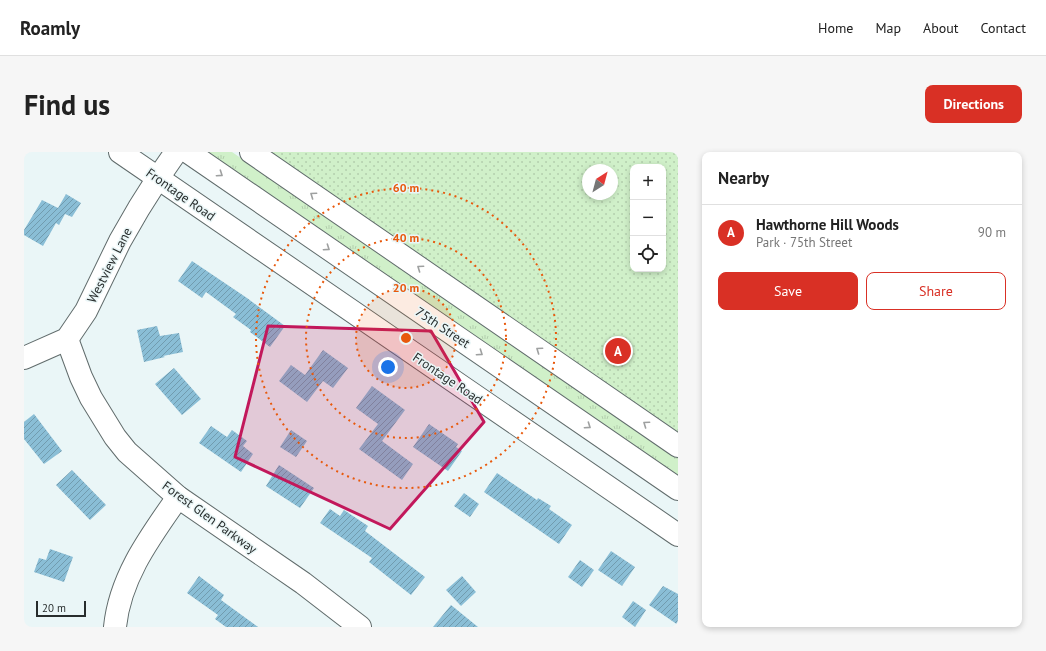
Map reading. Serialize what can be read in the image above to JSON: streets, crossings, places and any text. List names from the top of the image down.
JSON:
{
  "streets": {
    "street": [
      "Frontage Road",
      "Westview Lane",
      "75th Street",
      "Forest Glen Parkway"
    ]
  },
  "crossings": [
    ["Frontage Road", "Westview Lane"],
    ["Westview Lane", "Forest Glen Parkway"]
  ],
  "scale_bar": "20 m",
  "north": "top right",
  "page": {
    "header": "Roamly",
    "nav": [
      "Home",
      "Map",
      "About",
      "Contact"
    ],
    "buttons": [
      "Directions",
      ["Save", "Share"]
    ],
    "title": "Find us",
    "heading": "Nearby",
    "map_buttons": ["+", "−"],
    "list": [
      {
        "mark": "A",
        "name": "Hawthorne Hill Woods",
        "note": "Park · 75th Street",
        "value": "90 m"
      }
    ],
    "pins": "A",
    "scale": "20 m"
  },
  "rings": ["60 m", "40 m", "20 m"]
}
